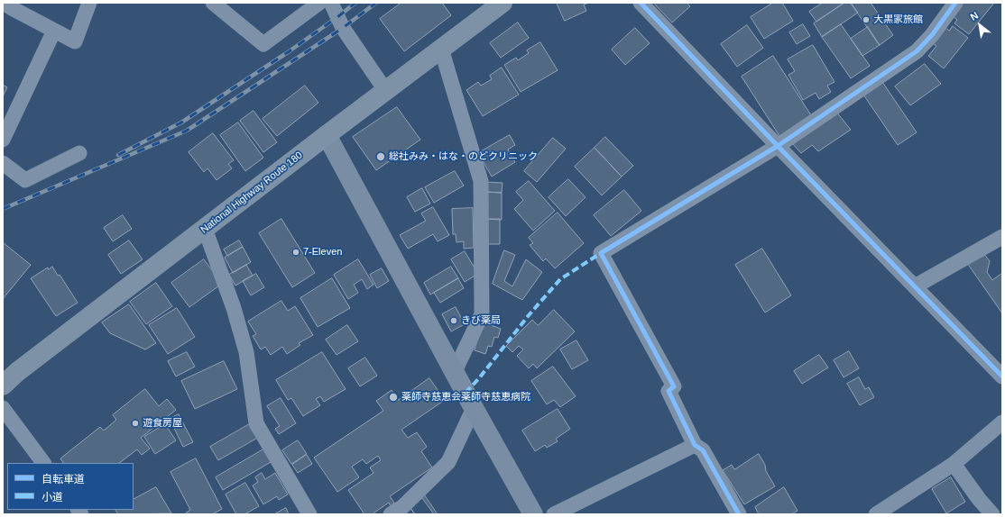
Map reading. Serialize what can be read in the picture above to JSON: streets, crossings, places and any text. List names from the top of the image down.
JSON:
{
  "streets": {
    "highway": ["National Highway Route 180"]
  },
  "places": [
    "大黒家旅館",
    "総社みみ・はな・のどクリニック",
    "7-Eleven",
    "きび薬局",
    "薬師寺慈恵会薬師寺慈恵病院",
    "遊食房屋"
  ],
  "legend": ["自転車道", "小道"],
  "north": "top left"
}
